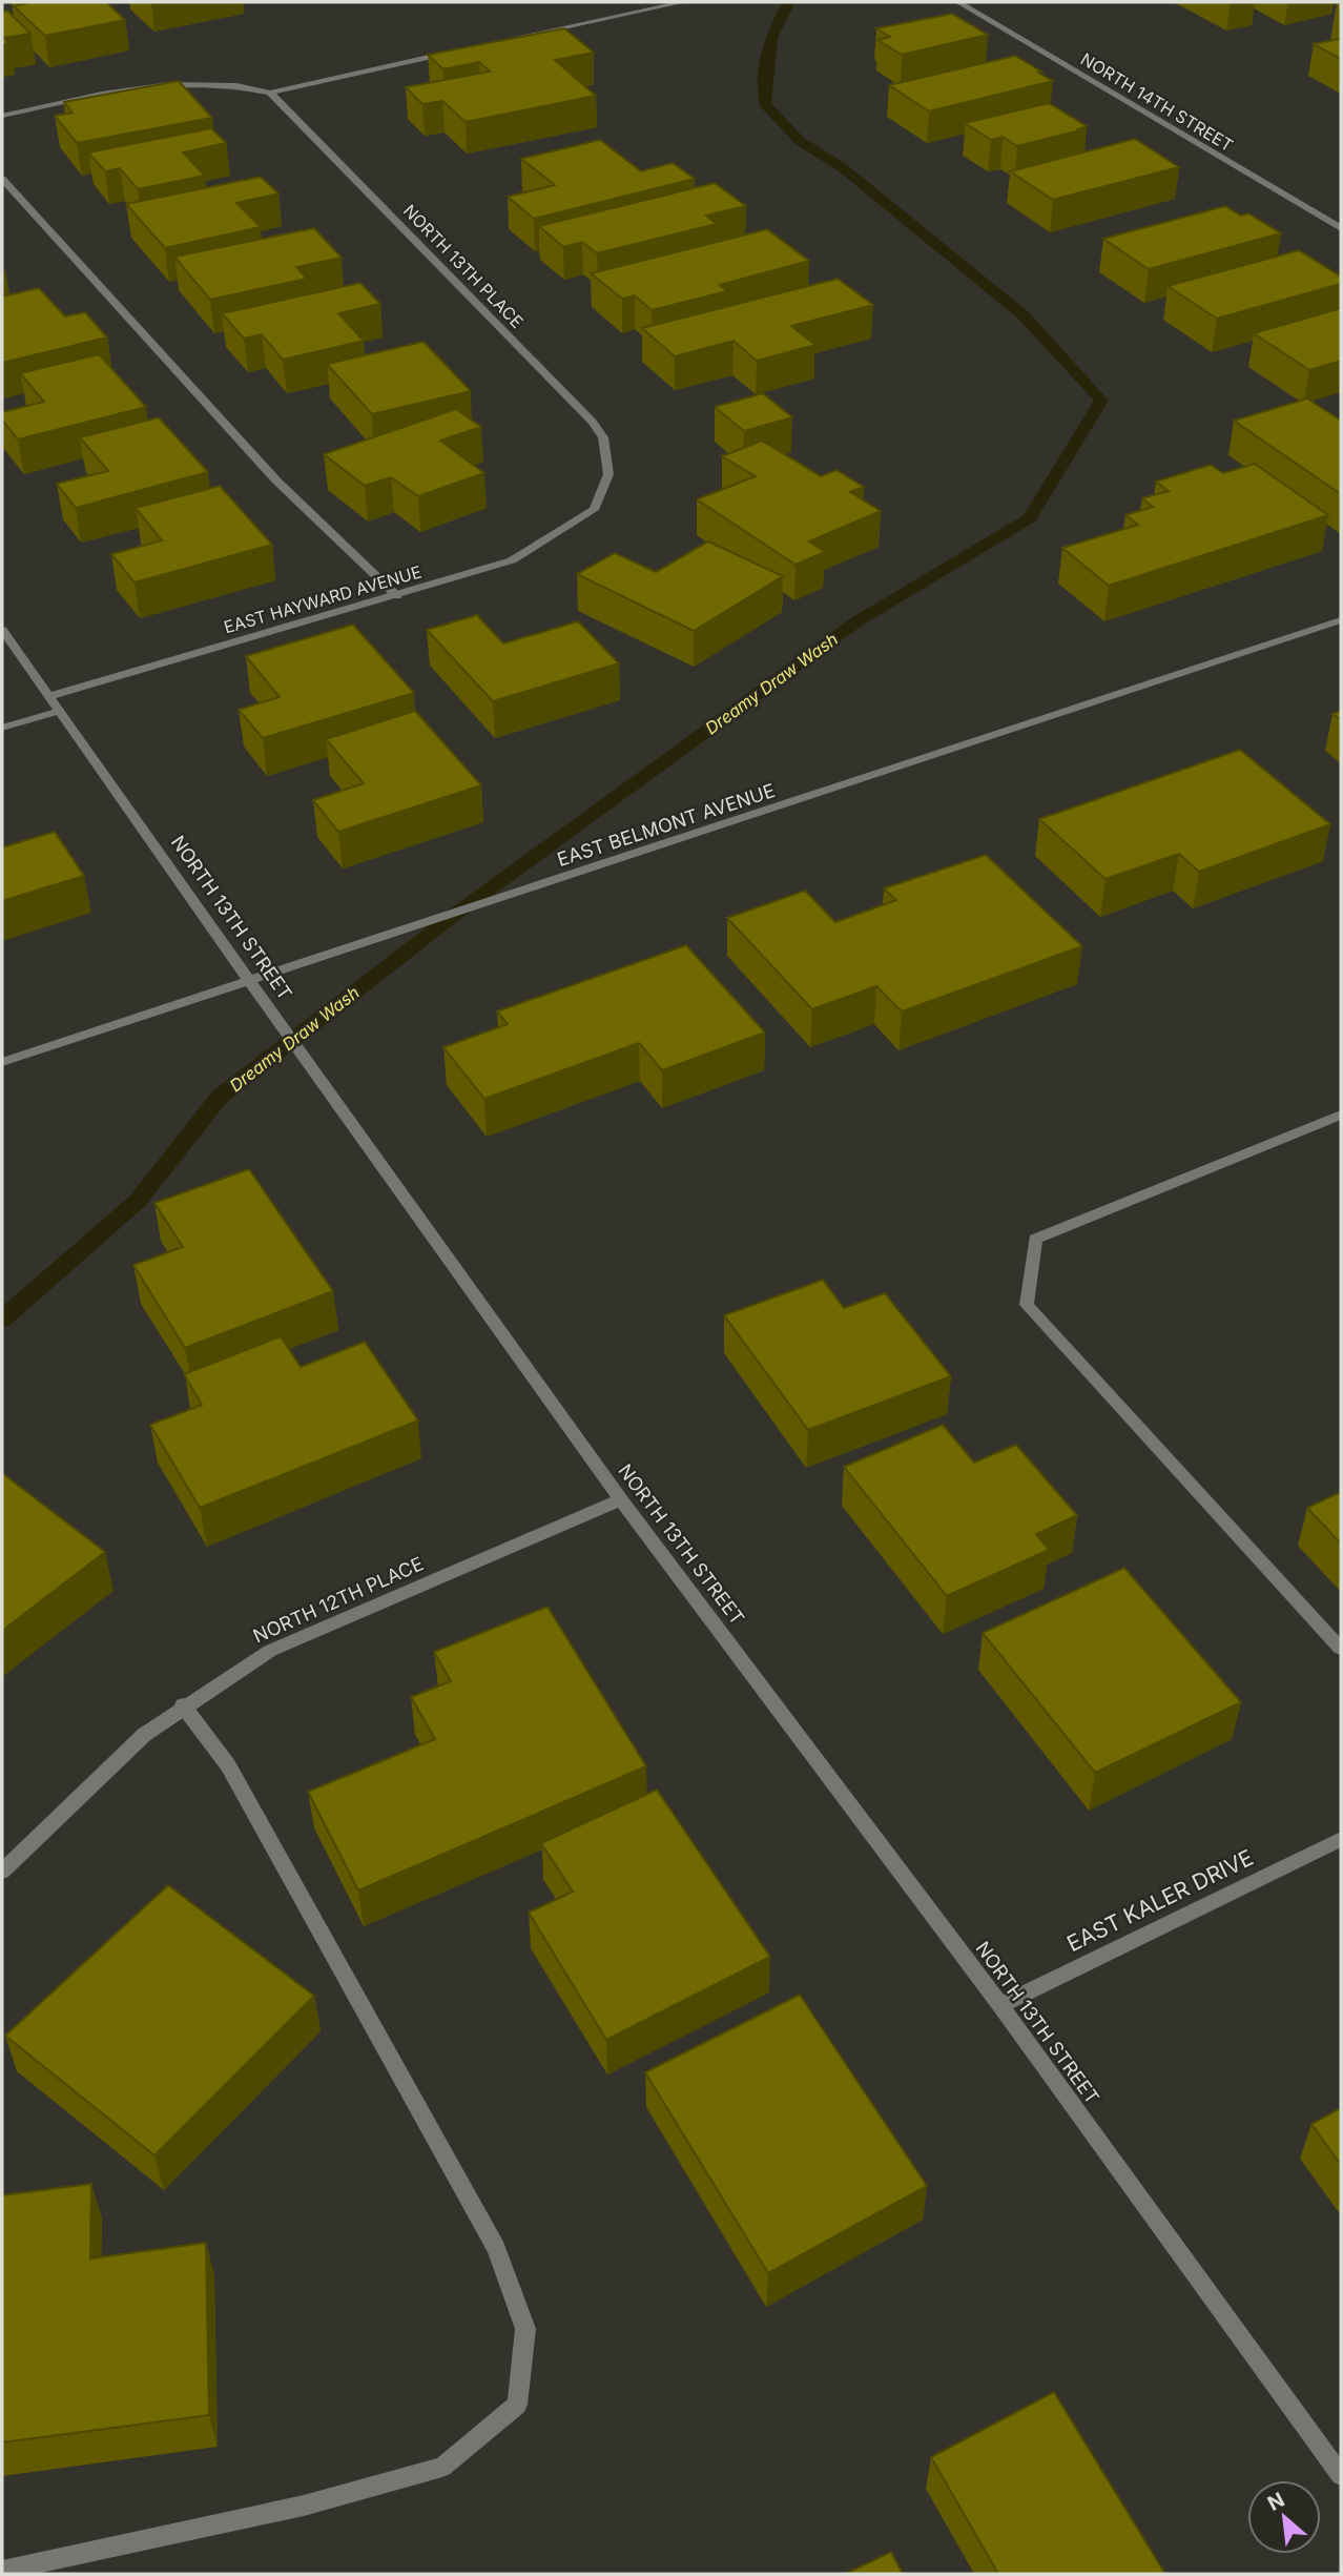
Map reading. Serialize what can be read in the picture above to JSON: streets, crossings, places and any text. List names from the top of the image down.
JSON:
{
  "streets": {
    "street": [
      "NORTH 14TH STREET",
      "NORTH 13TH PLACE",
      "EAST HAYWARD AVENUE",
      "EAST BELMONT AVENUE",
      "NORTH 13TH STREET",
      "NORTH 12TH PLACE",
      "EAST KALER DRIVE"
    ]
  },
  "crossings": [
    ["NORTH 13TH PLACE", "EAST HAYWARD AVENUE"],
    ["EAST HAYWARD AVENUE", "NORTH 13TH STREET"],
    ["EAST BELMONT AVENUE", "NORTH 13TH STREET"],
    ["NORTH 13TH STREET", "NORTH 12TH PLACE"],
    ["NORTH 13TH STREET", "EAST KALER DRIVE"]
  ],
  "water": ["Dreamy Draw Wash"],
  "north": "top left"
}
